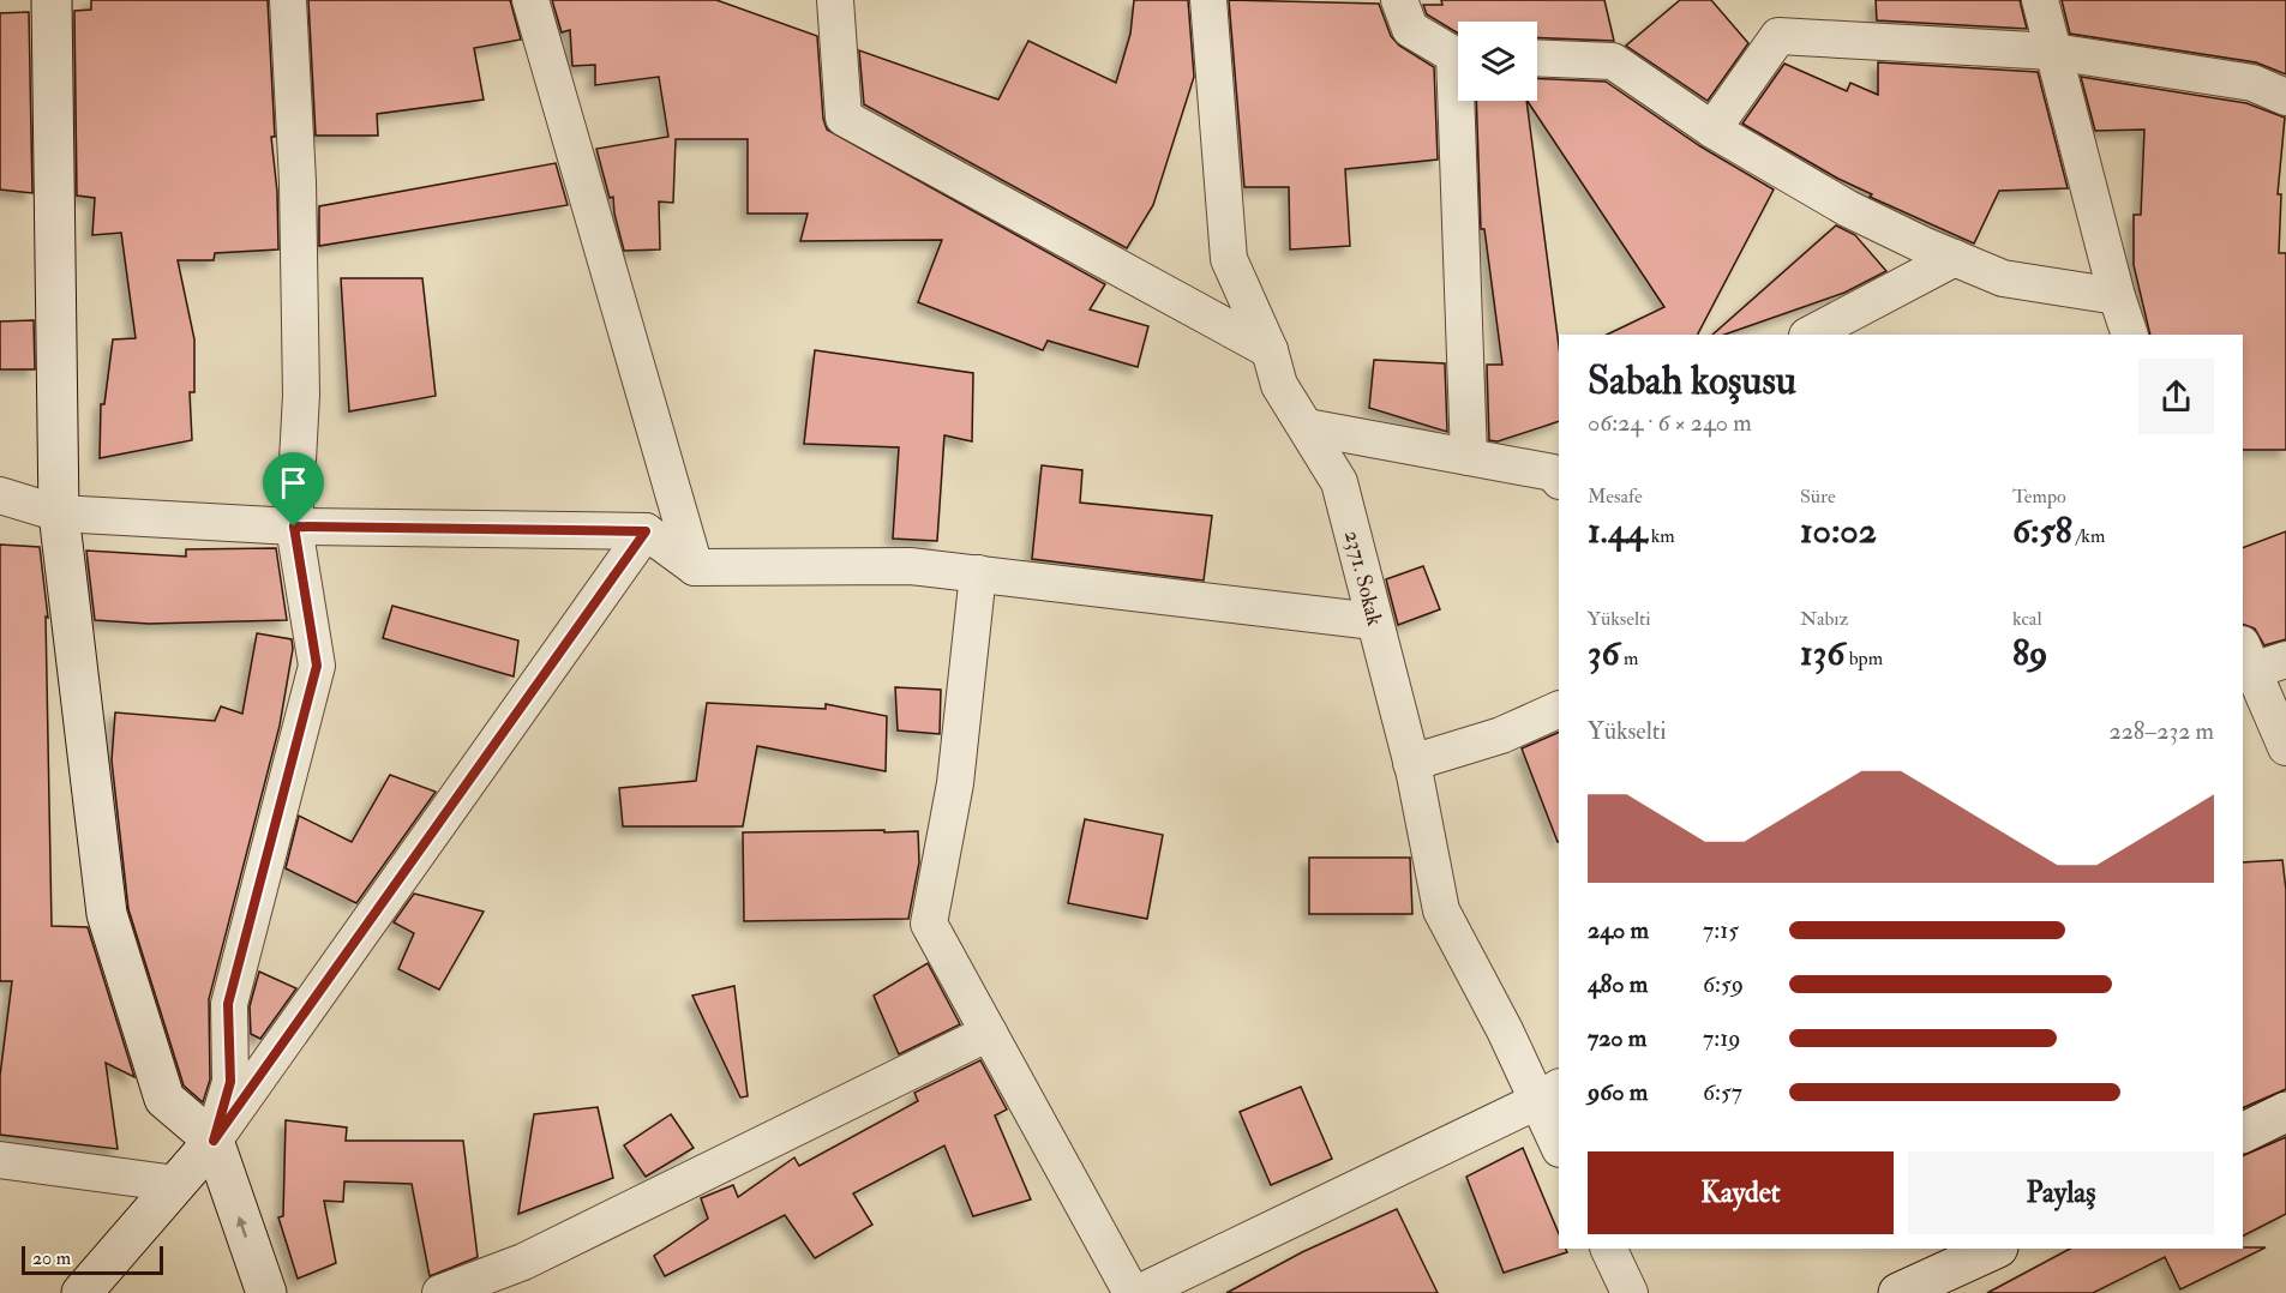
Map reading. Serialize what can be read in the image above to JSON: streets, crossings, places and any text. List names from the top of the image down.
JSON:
{
  "streets": {
    "street": ["2371. Sokak"]
  },
  "scale_bar": "20 m",
  "page": {
    "heading": ["Sabah koşusu", "06:24 · 6 × 240 m"],
    "stats": [
      ["Mesafe", "1.44 km"],
      ["Süre", "10:02"],
      ["Tempo", "6:58 /km"],
      ["Yükselti", "36 m"],
      ["Nabız", "136 bpm"],
      ["kcal", "89"]
    ],
    "chart": ["Yükselti", "228–232 m"],
    "list": [
      {
        "name": "240 m",
        "note": "7:15"
      },
      {
        "name": "480 m",
        "note": "6:59"
      },
      {
        "name": "720 m",
        "note": "7:19"
      },
      {
        "name": "960 m",
        "note": "6:57"
      }
    ],
    "buttons": ["Kaydet", "Paylaş"],
    "scale": "20 m"
  }
}
